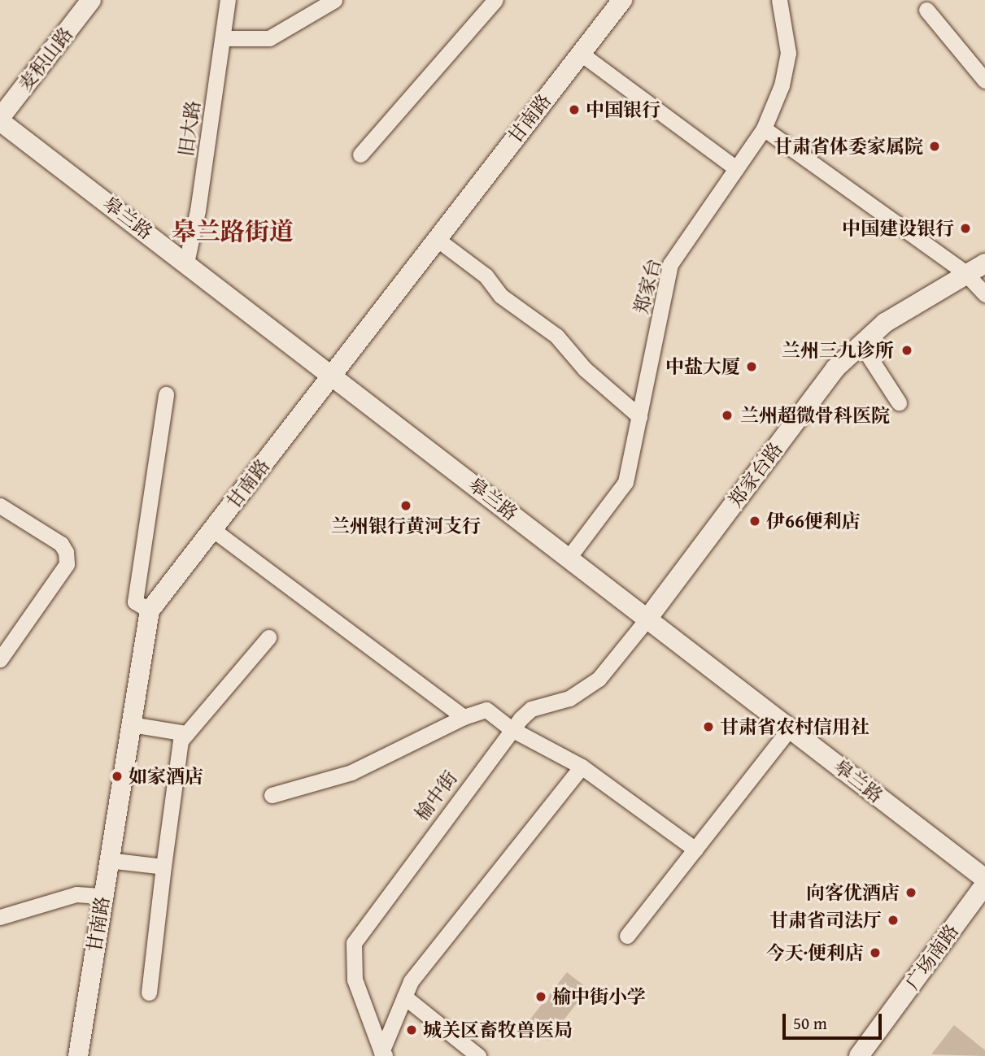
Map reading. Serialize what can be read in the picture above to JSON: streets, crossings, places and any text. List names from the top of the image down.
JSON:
{
  "streets": {
    "street": [
      "麦积山路",
      "甘南路",
      "旧大路",
      "皋兰路",
      "郑家台",
      "郑家台路",
      "榆中街",
      "广场南路"
    ]
  },
  "crossings": [
    ["麦积山路", "皋兰路"],
    ["甘南路", "皋兰路"],
    ["旧大路", "皋兰路"],
    ["皋兰路", "郑家台"],
    ["皋兰路", "郑家台路"],
    ["皋兰路", "榆中街"],
    ["郑家台路", "榆中街"]
  ],
  "districts": ["皋兰路街道"],
  "places": [
    "中国银行",
    "甘肃省体委家属院",
    "中国建设银行",
    "兰州三九诊所",
    "中盐大厦",
    "兰州超微骨科医院",
    "兰州银行黄河支行",
    "伊66便利店",
    "甘肃省农村信用社",
    "如家酒店",
    "向客优酒店",
    "甘肃省司法厅",
    "今天·便利店",
    "榆中街小学",
    "城关区畜牧兽医局"
  ],
  "scale_bar": "50 m"
}
